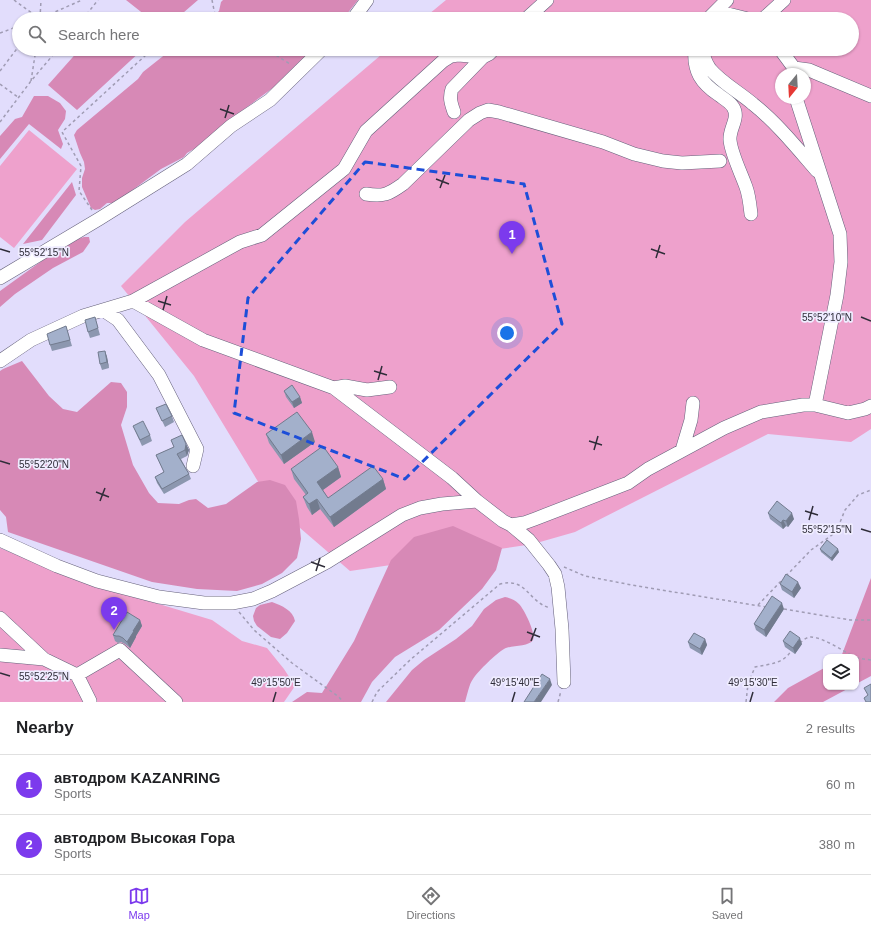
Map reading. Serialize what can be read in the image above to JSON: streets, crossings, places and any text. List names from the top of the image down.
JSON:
{
  "north": "bottom",
  "page": {
    "search": "Search here",
    "pins": ["1", "2"],
    "heading": ["Nearby", "2 results"],
    "list": [
      {
        "mark": "1",
        "name": "автодром KAZANRING",
        "note": "Sports",
        "value": "60 m"
      },
      {
        "mark": "2",
        "name": "автодром Высокая Гора",
        "note": "Sports",
        "value": "380 m"
      }
    ],
    "nav": ["Map", "Directions", "Saved"]
  },
  "coordinates": [
    "55°52'15\"N",
    "55°52'10\"N",
    "55°52'20\"N",
    "55°52'25\"N",
    "49°15'50\"E",
    "49°15'40\"E",
    "49°15'30\"E"
  ]
}
